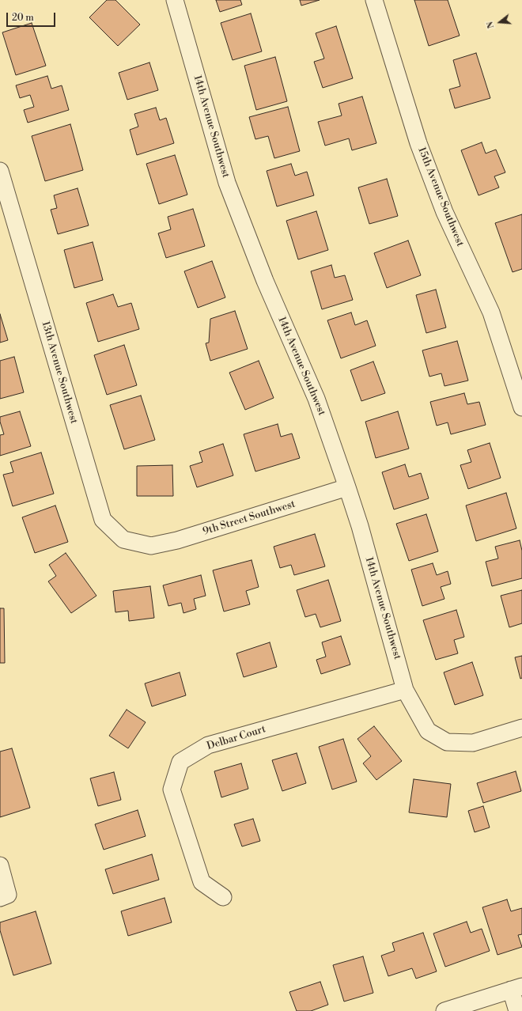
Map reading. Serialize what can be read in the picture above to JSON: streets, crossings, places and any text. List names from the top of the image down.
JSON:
{
  "streets": {
    "street": [
      "14th Avenue Southwest",
      "15th Avenue Southwest",
      "13th Avenue Southwest",
      "9th Street Southwest",
      "Delbar Court"
    ]
  },
  "crossings": [
    ["14th Avenue Southwest", "9th Street Southwest"],
    ["14th Avenue Southwest", "Delbar Court"],
    ["13th Avenue Southwest", "9th Street Southwest"]
  ],
  "scale_bar": "20 m",
  "north": "left"
}
